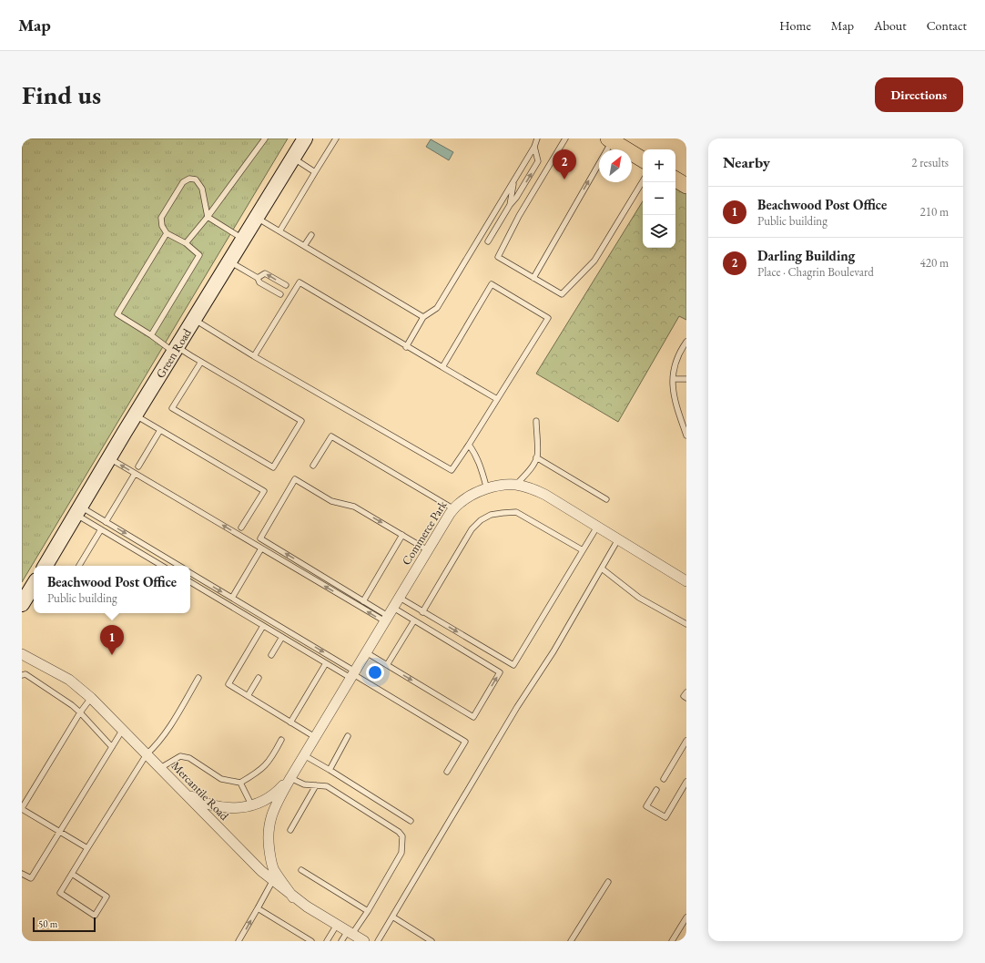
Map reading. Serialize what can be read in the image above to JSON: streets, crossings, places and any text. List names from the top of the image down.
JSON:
{
  "streets": {
    "main road": ["Green Road"],
    "street": ["Commerce Park", "Mercantile Road"]
  },
  "crossings": [
    ["Commerce Park", "Mercantile Road"]
  ],
  "scale_bar": "50 m",
  "north": "top right",
  "page": {
    "header": "Map",
    "nav": [
      "Home",
      "Map",
      "About",
      "Contact"
    ],
    "buttons": "Directions",
    "title": "Find us",
    "heading": ["Nearby", "2 results"],
    "map_buttons": ["+", "−"],
    "pins": ["2", "1"],
    "list": [
      {
        "mark": "1",
        "name": "Beachwood Post Office",
        "note": "Public building",
        "value": "210 m"
      },
      {
        "mark": "2",
        "name": "Darling Building",
        "note": "Place · Chagrin Boulevard",
        "value": "420 m"
      }
    ],
    "popup": ["Beachwood Post Office", "Public building"],
    "scale": "50 m"
  }
}
